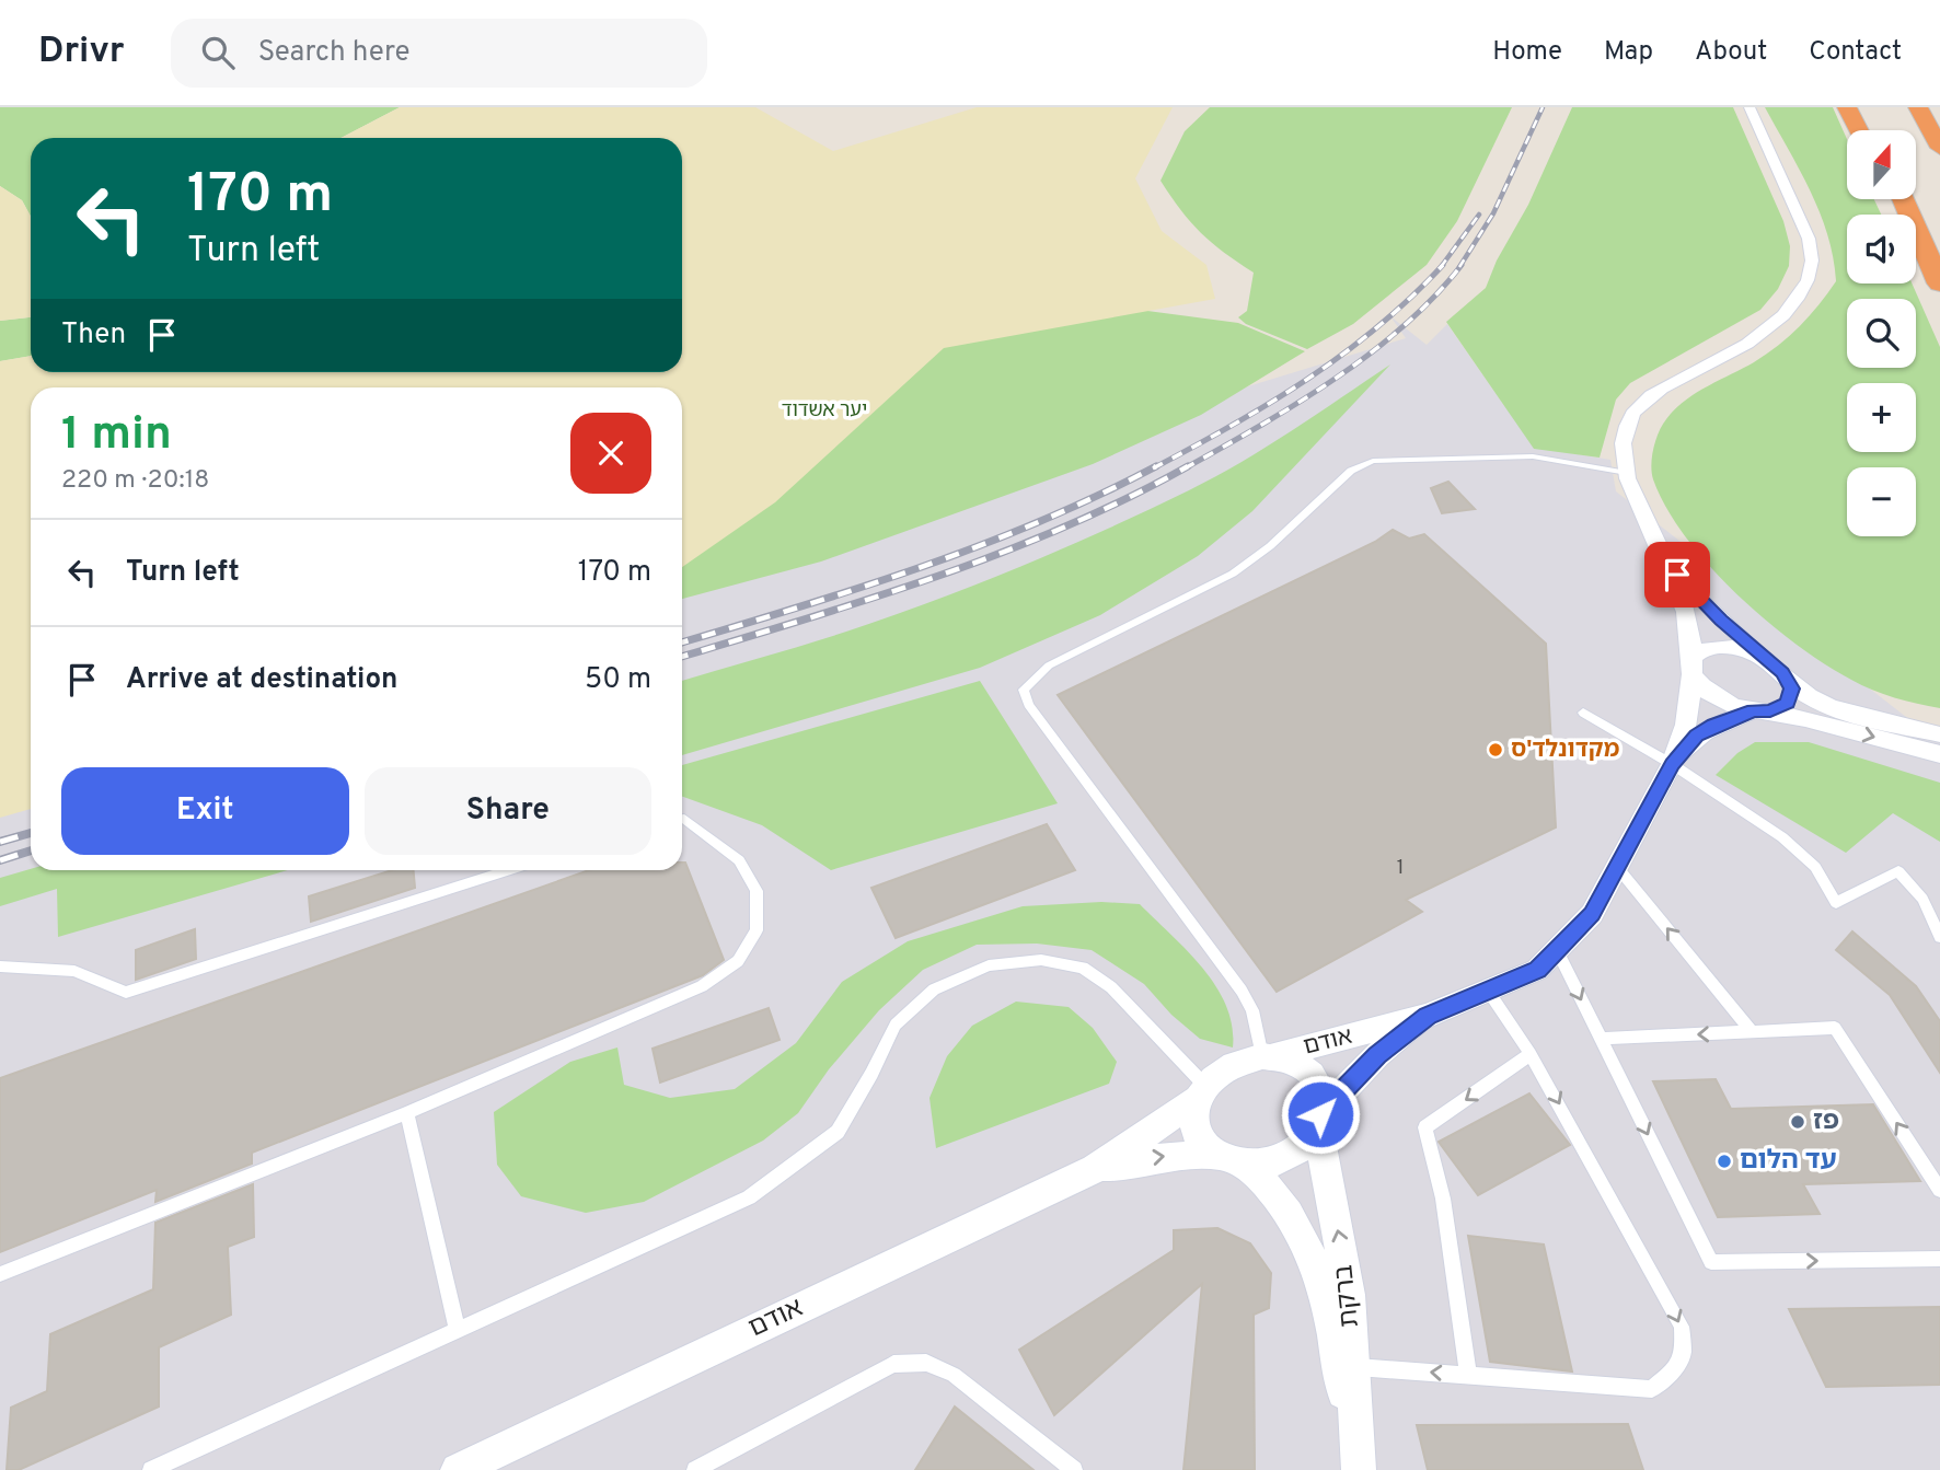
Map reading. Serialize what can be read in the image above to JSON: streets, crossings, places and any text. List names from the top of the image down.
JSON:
{
  "streets": {
    "street": ["אודם", "ברקת"]
  },
  "crossings": [
    ["אודם", "ברקת"]
  ],
  "parks": ["יער אשדוד"],
  "places": ["מקדונלד'ס", "פז", "עד הלום"],
  "house_numbers": ["1"],
  "north": "top",
  "page": {
    "header": "Drivr",
    "search": "Search here",
    "nav": [
      "Home",
      "Map",
      "About",
      "Contact"
    ],
    "map_buttons": ["+", "−"],
    "turn": ["170 m", "Turn left"],
    "then": "Then",
    "heading": ["1 min", "220 m · 20:18"],
    "list": [
      {
        "name": "Turn left",
        "value": "170 m"
      },
      {
        "name": "Arrive at destination",
        "value": "50 m"
      }
    ],
    "buttons": ["Exit", "Share"]
  }
}
